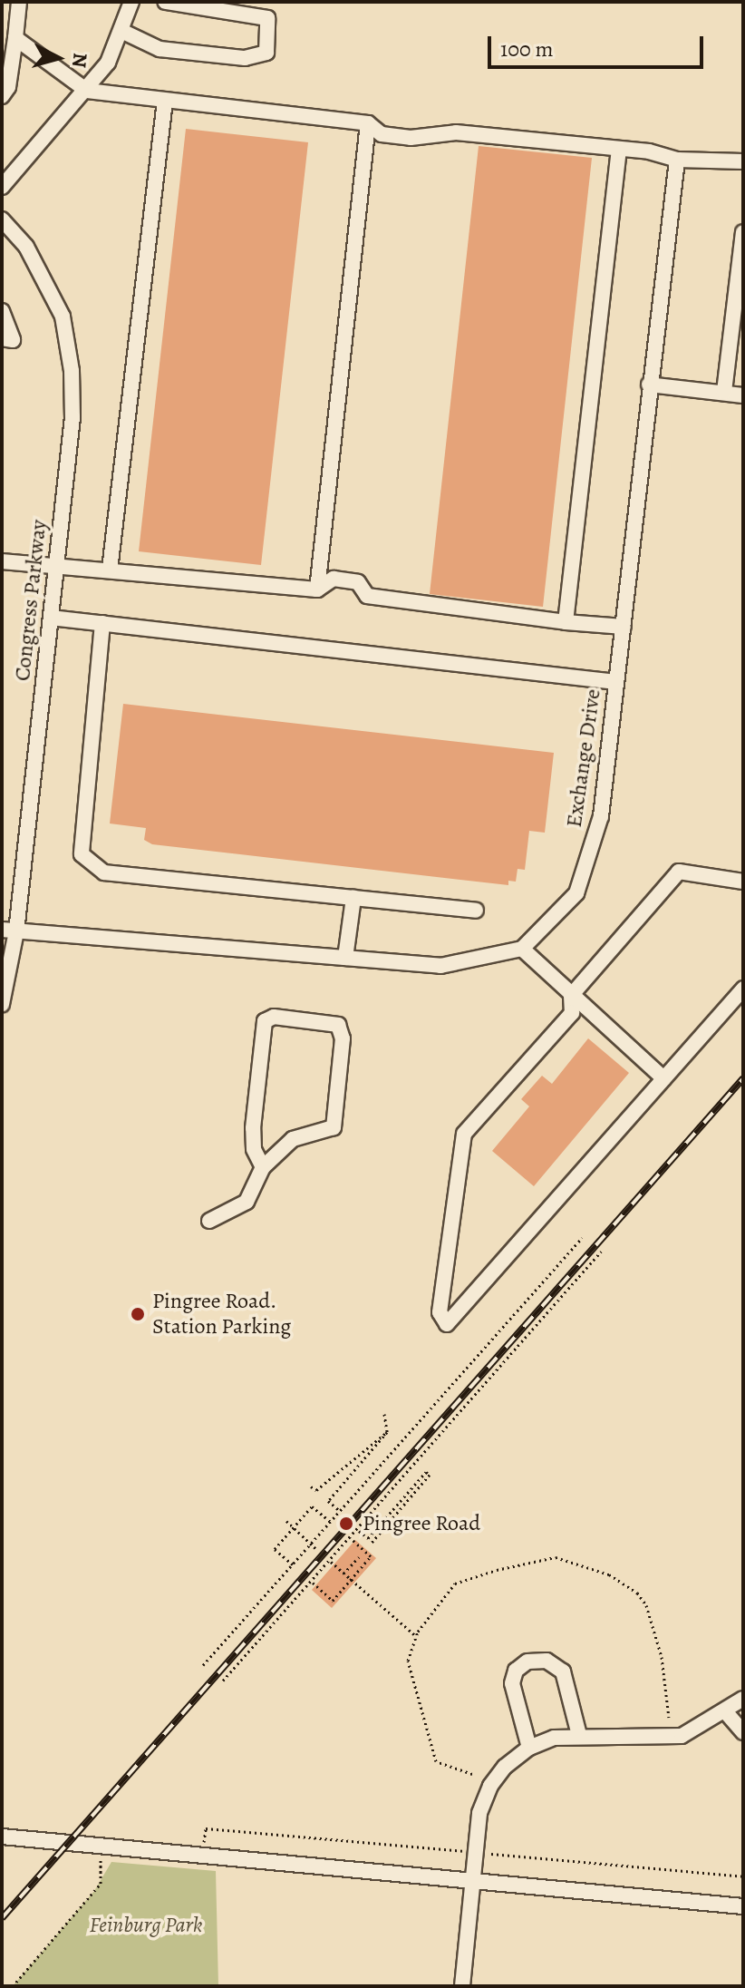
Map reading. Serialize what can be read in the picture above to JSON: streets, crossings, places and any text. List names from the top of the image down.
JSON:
{
  "streets": {
    "street": ["Congress Parkway", "Exchange Drive"]
  },
  "parks": ["Feinburg Park"],
  "places": ["Pingree Road. Station Parking", "Pingree Road"],
  "scale_bar": "100 m",
  "north": "right"
}
